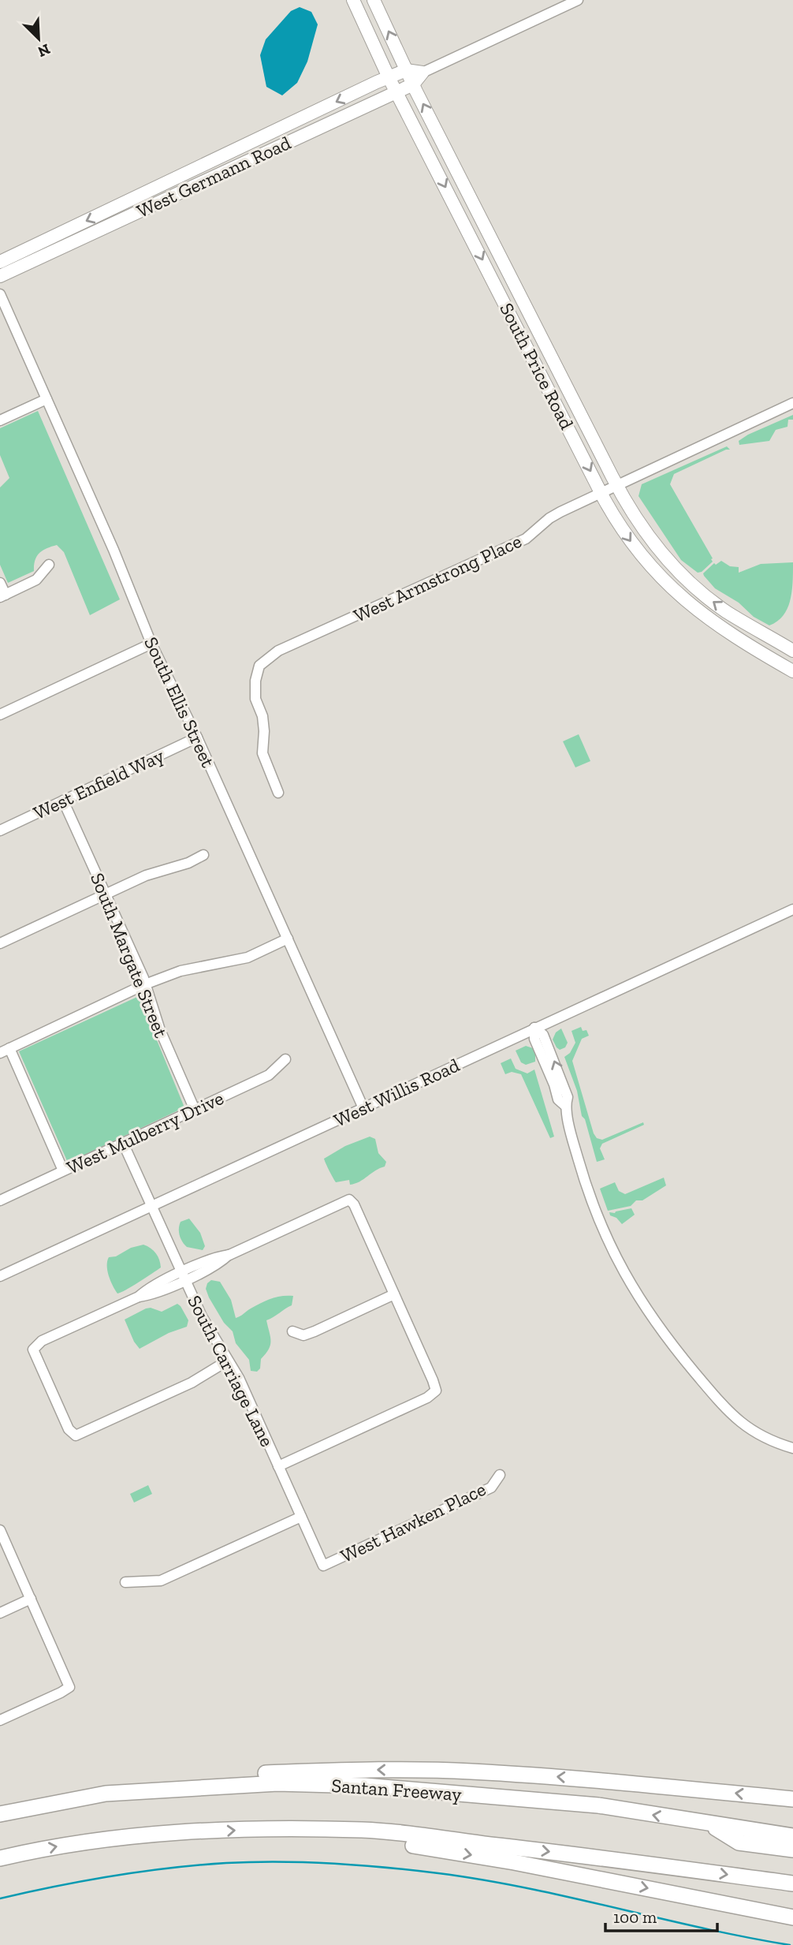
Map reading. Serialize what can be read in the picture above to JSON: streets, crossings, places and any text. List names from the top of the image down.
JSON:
{
  "streets": {
    "highway": ["Santan Freeway"],
    "main road": ["West Germann Road", "South Price Road"],
    "street": [
      "West Armstrong Place",
      "South Ellis Street",
      "West Enfield Way",
      "South Margate Street",
      "West Willis Road",
      "West Mulberry Drive",
      "South Carriage Lane",
      "West Hawken Place"
    ]
  },
  "crossings": [
    ["West Germann Road", "South Price Road"],
    ["South Price Road", "West Armstrong Place"],
    ["South Ellis Street", "West Enfield Way"],
    ["South Ellis Street", "West Willis Road"],
    ["West Enfield Way", "South Margate Street"],
    ["South Margate Street", "West Mulberry Drive"],
    ["West Willis Road", "South Carriage Lane"],
    ["West Mulberry Drive", "South Carriage Lane"],
    ["South Carriage Lane", "West Hawken Place"]
  ],
  "scale_bar": "100 m",
  "north": "bottom right"
}
